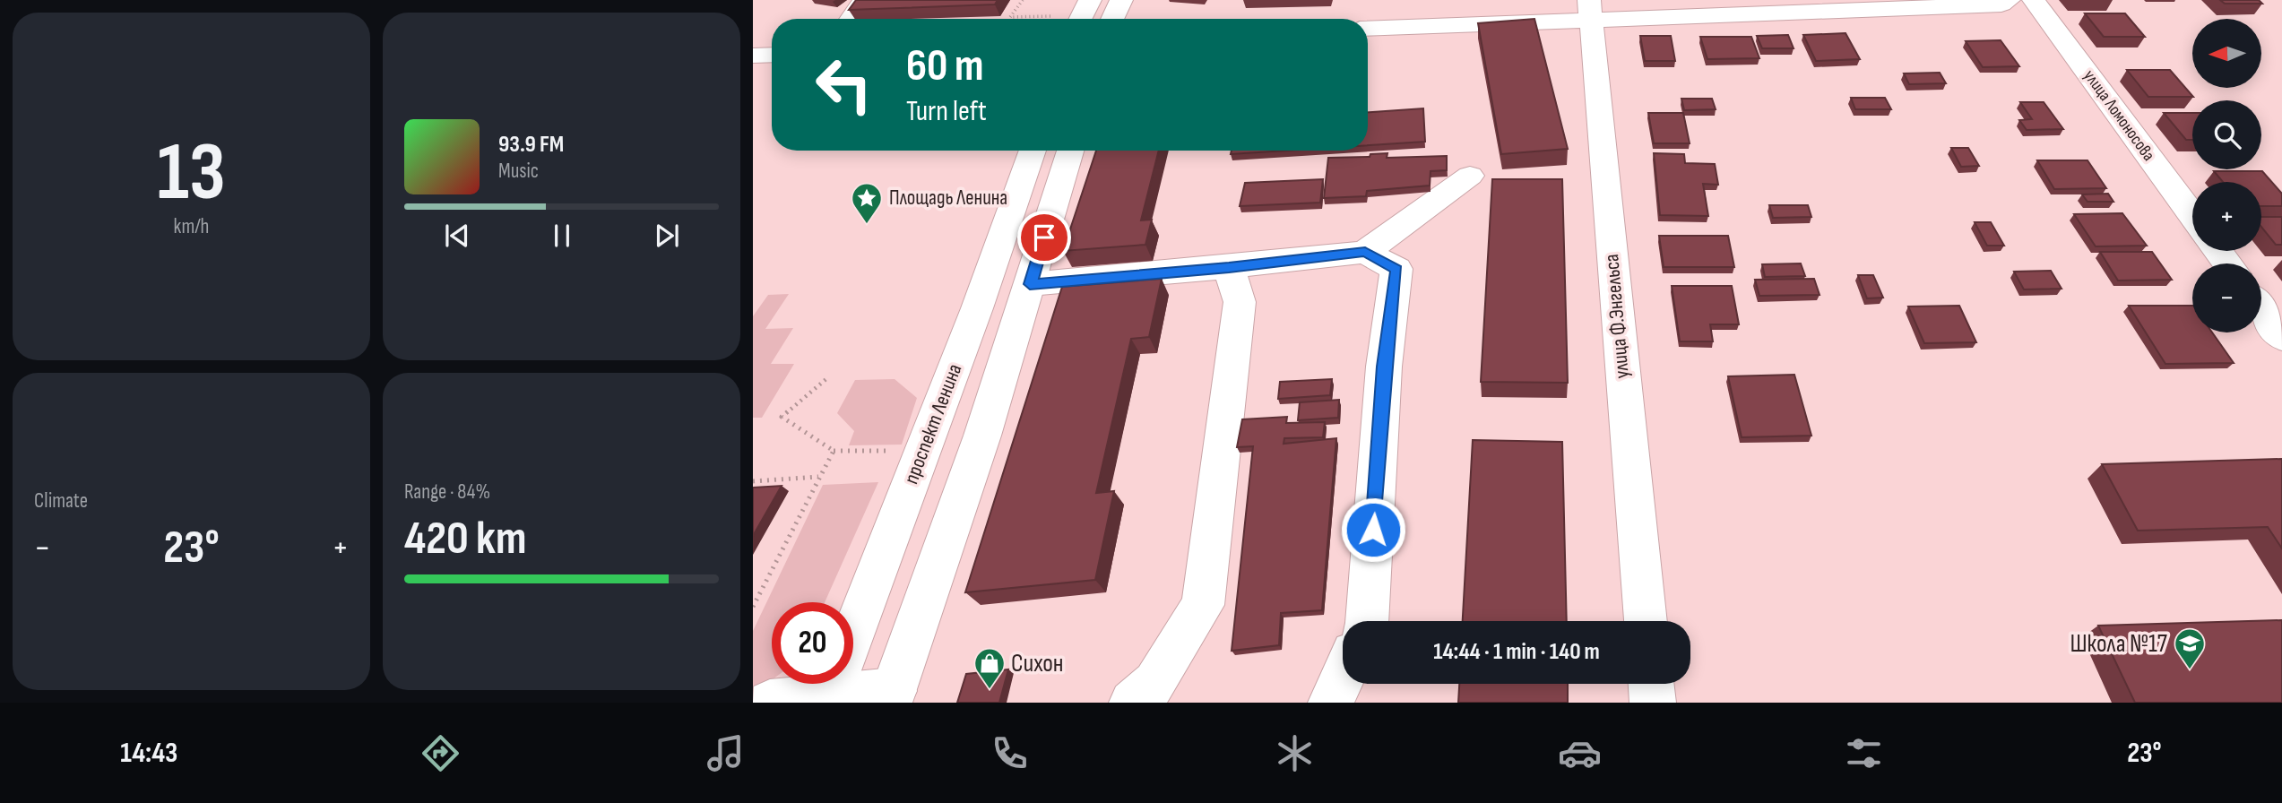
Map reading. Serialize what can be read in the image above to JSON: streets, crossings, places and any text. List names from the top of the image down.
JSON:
{
  "streets": {
    "street": ["улица Ломоносова", "улица Ф.Энгельса", "проспект Ленина"]
  },
  "places": {
    "place": ["Площадь Ленина"],
    "school or university": ["Школа №17"],
    "shop": ["Сихон"]
  },
  "north": "left",
  "page": {
    "tile": [
      ["13", "km/h"],
      "Climate",
      ["Range · 84%", "420 km"]
    ],
    "map_buttons": ["+", "−"],
    "turn": ["60 m", "Turn left"],
    "song": ["93.9 FM", "Music"],
    "heat": ["−", "23°", "+"],
    "limit": "20",
    "trip": "14:44 · 1 min · 140 m",
    "tabs": ["14:43", "23°"]
  }
}
